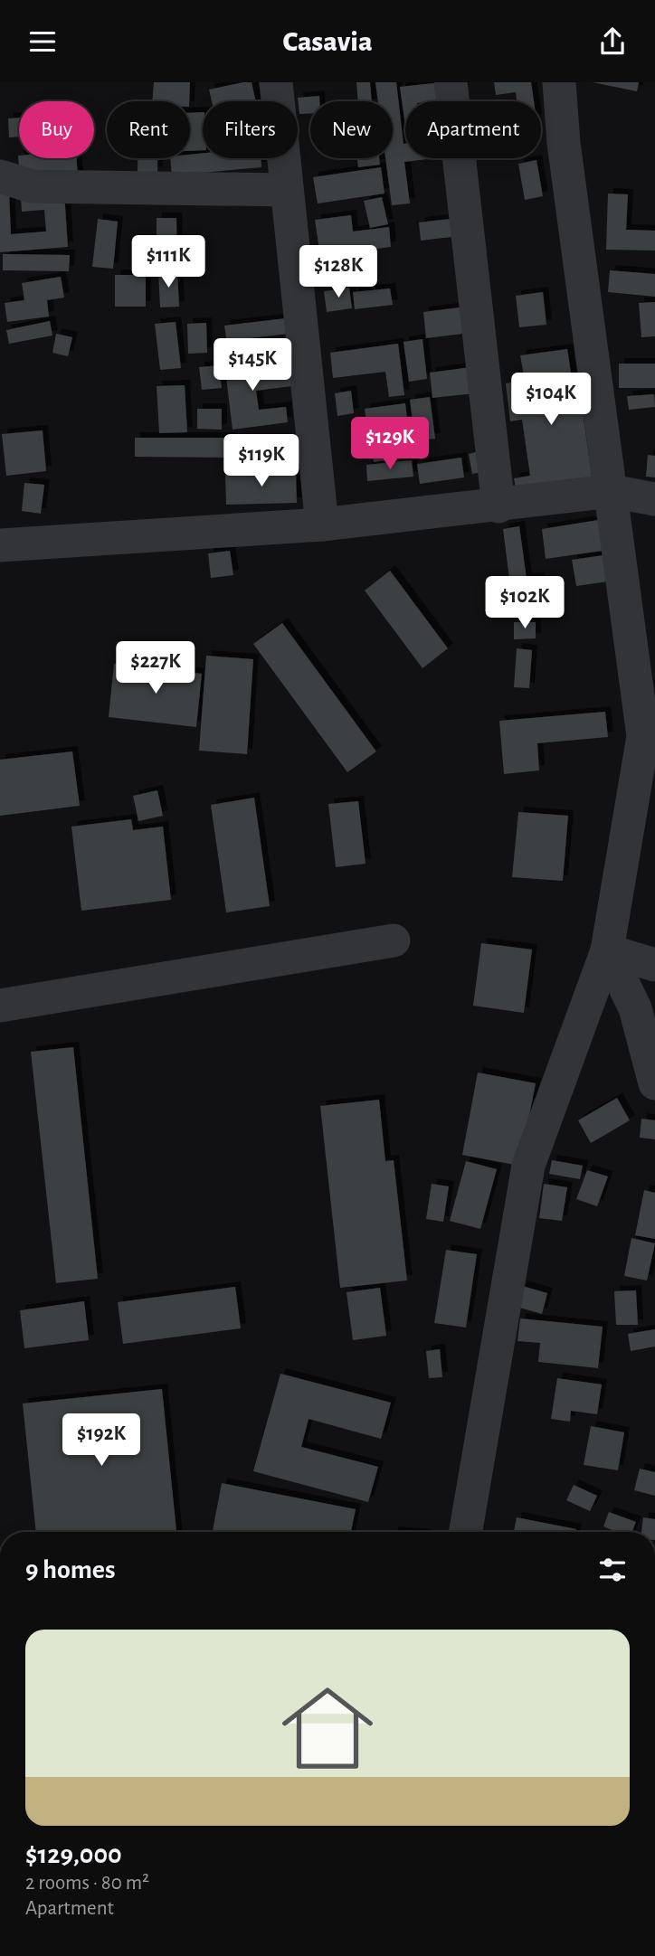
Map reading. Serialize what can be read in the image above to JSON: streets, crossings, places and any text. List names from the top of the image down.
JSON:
{
  "page": {
    "header": "Casavia",
    "chip": [
      "Buy",
      "Rent",
      "Filters",
      "New",
      "Apartment"
    ],
    "price": [
      "$111K",
      "$128K",
      "$145K",
      "$104K",
      "$129K",
      "$119K",
      "$102K",
      "$227K",
      "$192K"
    ],
    "heading": "9 homes",
    "list": [
      {
        "name": "$129,000",
        "note": "2 rooms · 80 m² · Apartment"
      }
    ]
  }
}
